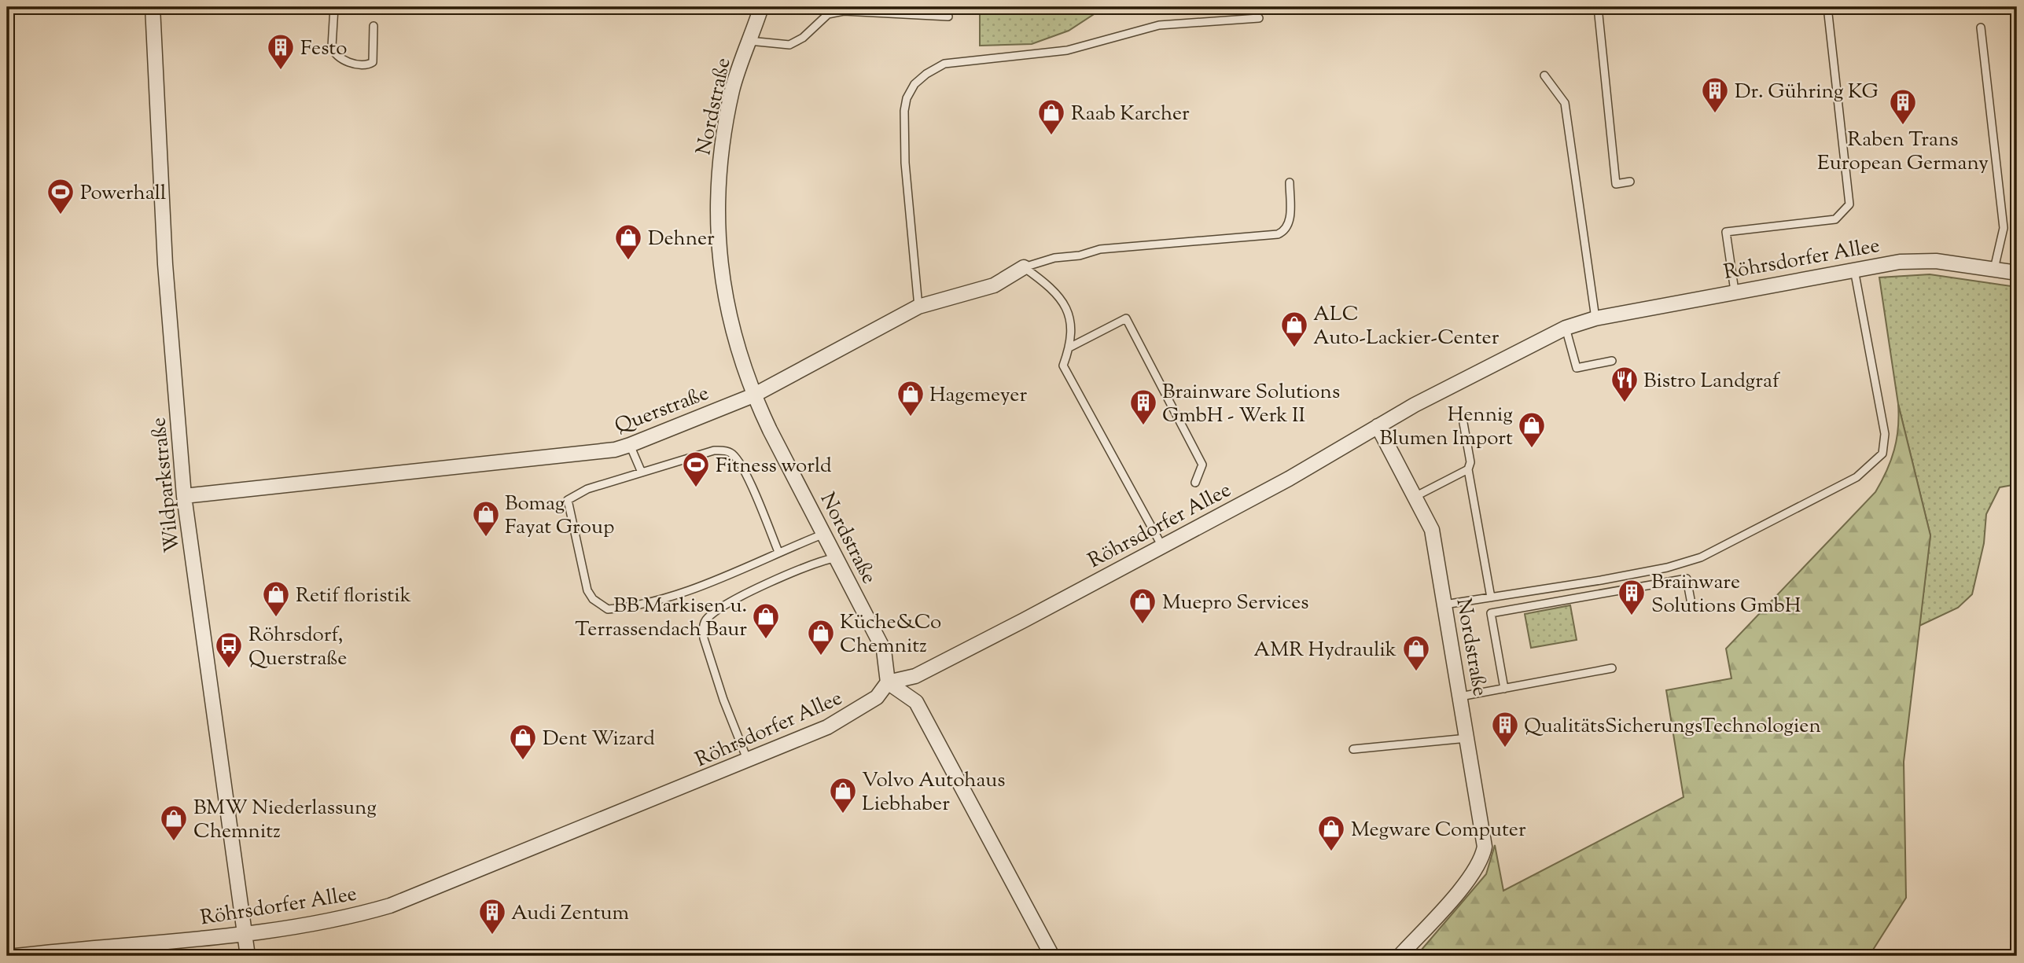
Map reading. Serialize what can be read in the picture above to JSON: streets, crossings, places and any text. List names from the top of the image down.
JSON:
{
  "streets": {
    "street": [
      "Nordstraße",
      "Röhrsdorfer Allee",
      "Querstraße",
      "Wildparkstraße"
    ]
  },
  "crossings": [
    ["Nordstraße", "Röhrsdorfer Allee"],
    ["Nordstraße", "Querstraße"],
    ["Röhrsdorfer Allee", "Wildparkstraße"],
    ["Querstraße", "Wildparkstraße"]
  ],
  "places": {
    "building": [
      "Festo",
      "Dr. Gühring KG",
      "Raben Trans European Germany",
      "Brainware Solutions GmbH - Werk II",
      "Brainware Solutions GmbH",
      "QualitätsSicherungsTechnologien",
      "Audi Zentum"
    ],
    "shop": [
      "Raab Karcher",
      "Dehner",
      "ALC Auto-Lackier-Center",
      "Hagemeyer",
      "Hennig Blumen Import",
      "Bomag Fayat Group",
      "Retif floristik",
      "Muepro Services",
      "BB Markisen u. Terrassendach Baur",
      "Küche&Co Chemnitz",
      "AMR Hydraulik",
      "Dent Wizard",
      "Volvo Autohaus Liebhaber",
      "BMW Niederlassung Chemnitz",
      "Megware Computer"
    ],
    "sports": ["Powerhall", "Fitness world"],
    "restaurant": ["Bistro Landgraf"],
    "bus stop": ["Röhrsdorf, Querstraße"]
  }
}
